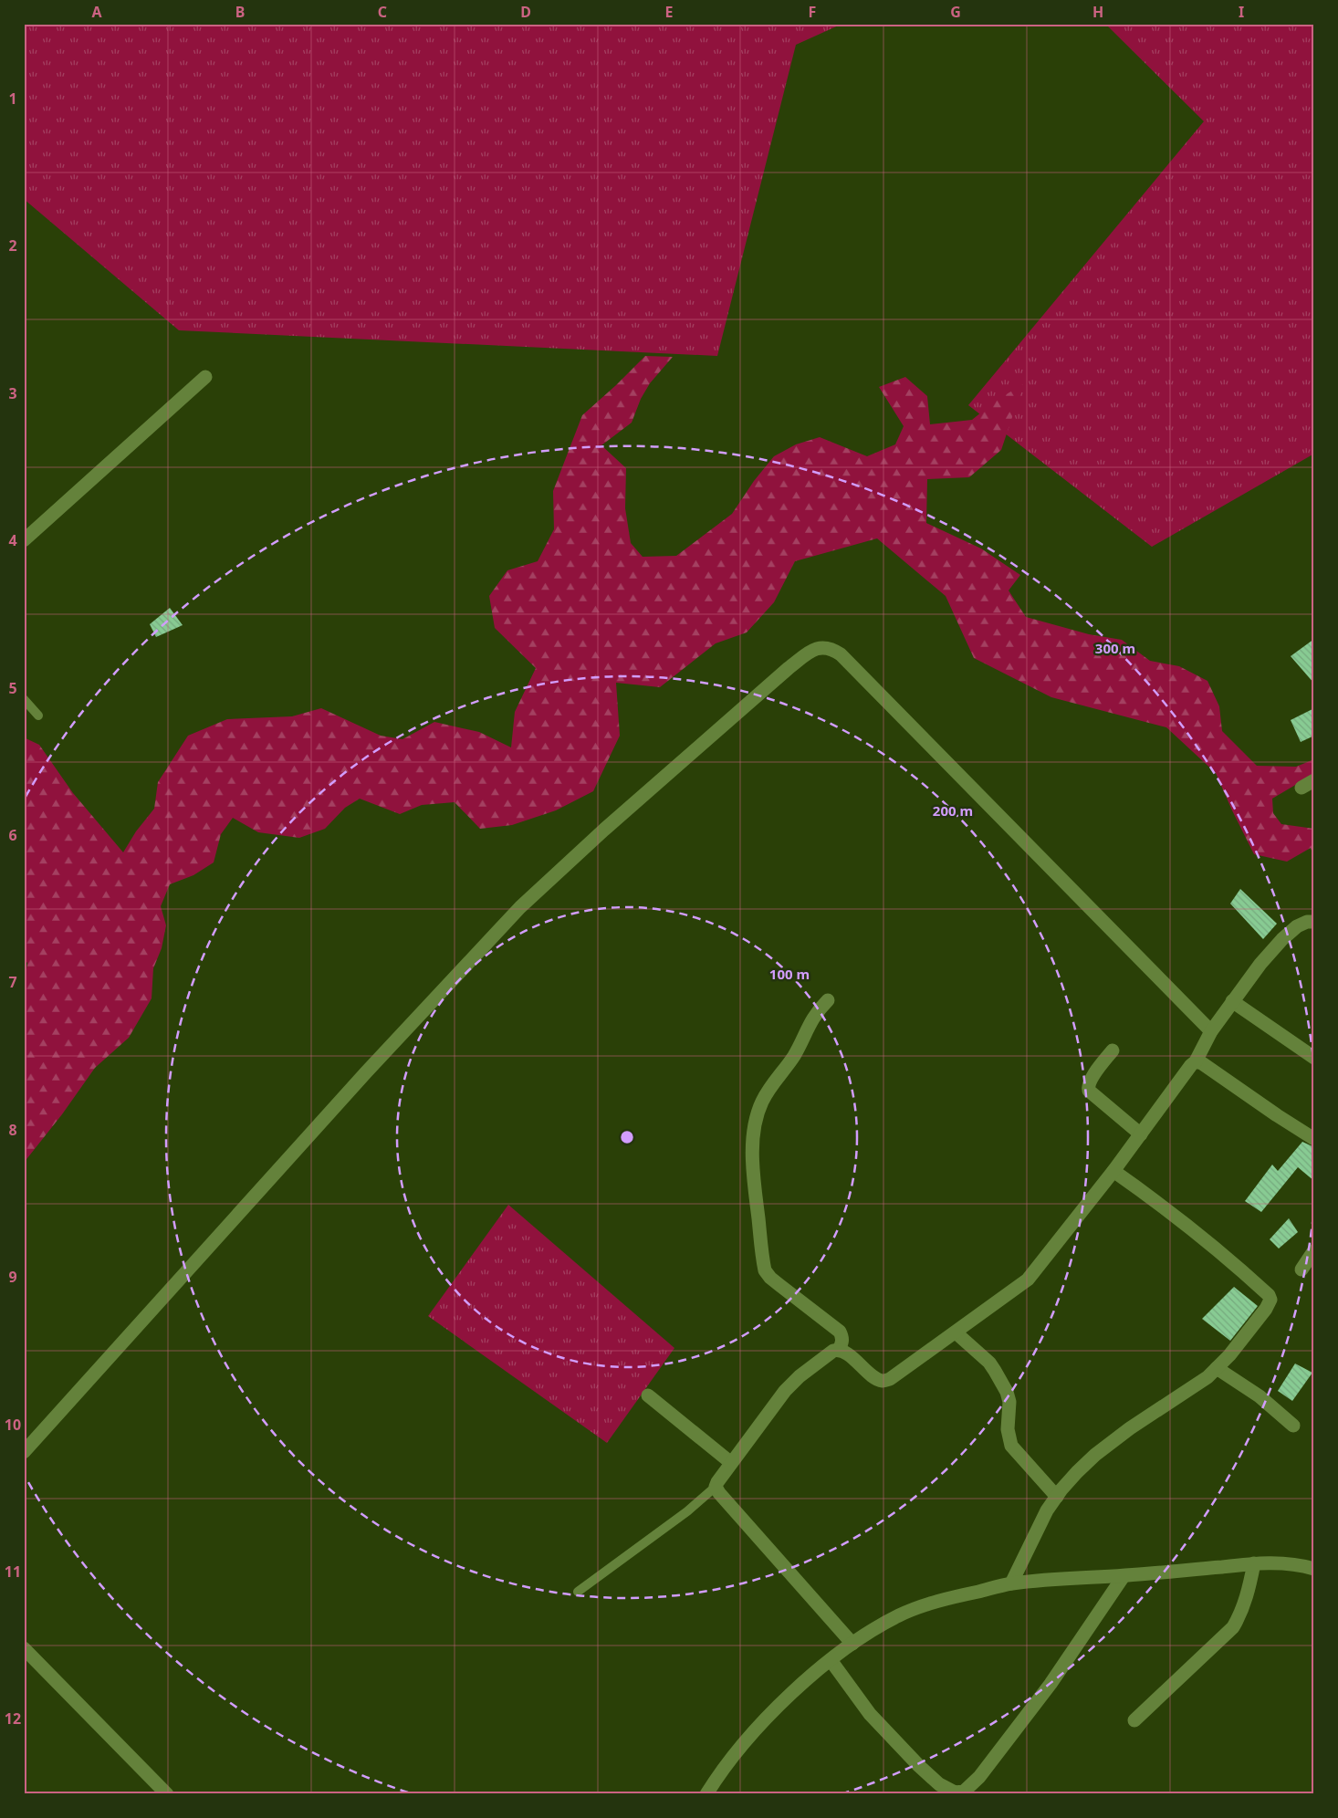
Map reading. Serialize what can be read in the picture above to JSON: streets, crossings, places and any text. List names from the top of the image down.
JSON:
{
  "grid": {
    "columns": [
      "A",
      "B",
      "C",
      "D",
      "E",
      "F",
      "G",
      "H",
      "I"
    ],
    "rows": [
      "1",
      "2",
      "3",
      "4",
      "5",
      "6",
      "7",
      "8",
      "9",
      "10",
      "11",
      "12"
    ]
  },
  "rings": ["300 m", "200 m", "100 m"]
}
